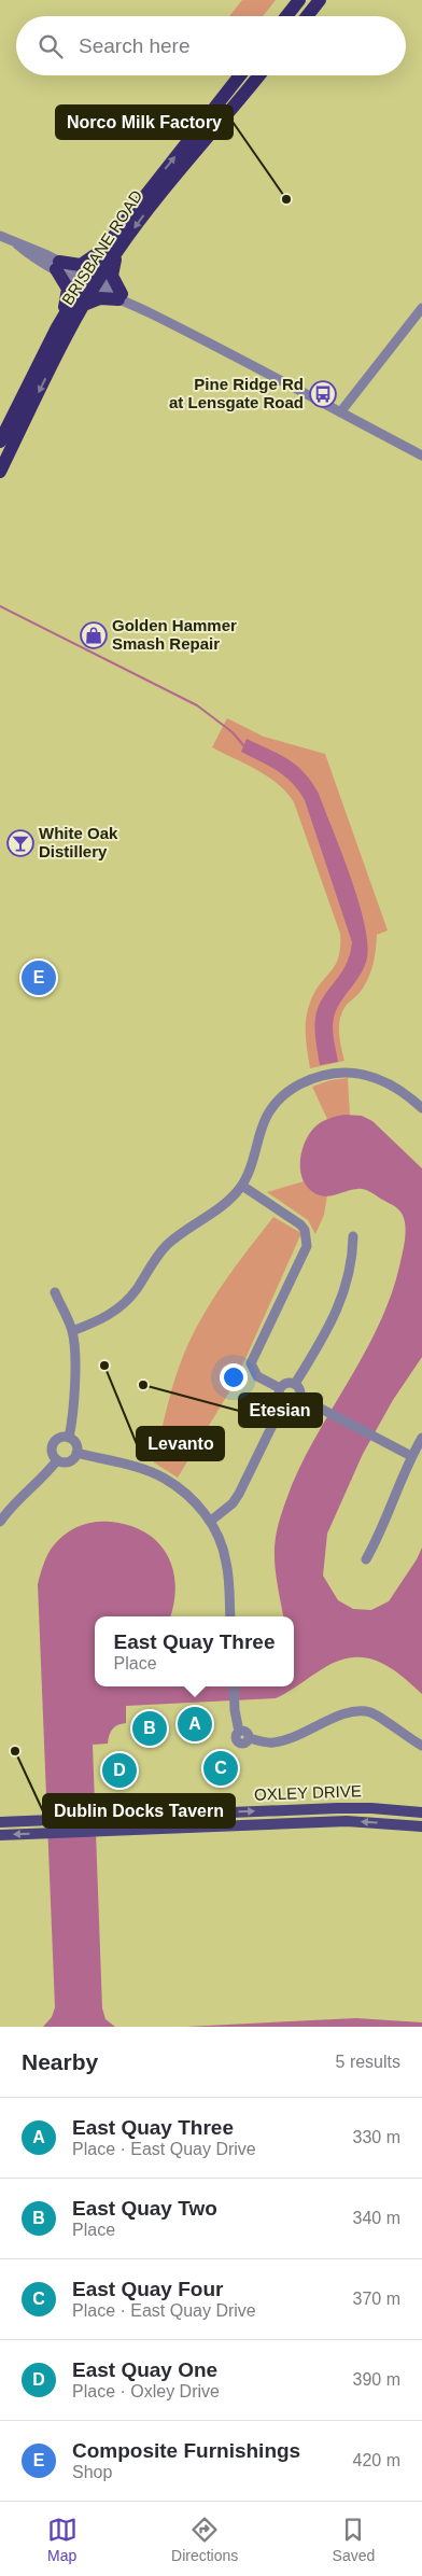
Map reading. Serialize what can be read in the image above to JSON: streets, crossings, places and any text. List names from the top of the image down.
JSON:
{
  "streets": {
    "highway": ["BRISBANE ROAD"],
    "main road": ["OXLEY DRIVE"]
  },
  "places": {
    "other": [
      "Norco Milk Factory",
      "Levanto",
      "Etesian",
      "Dublin Docks Tavern"
    ],
    "bus stop": ["Pine Ridge Rd at Lensgate Road"],
    "shop": ["Golden Hammer Smash Repair"],
    "bar": ["White Oak Distillery"]
  },
  "page": {
    "search": "Search here",
    "pins": [
      "E",
      "A",
      "B",
      "C",
      "D"
    ],
    "popup": ["East Quay Three", "Place"],
    "heading": ["Nearby", "5 results"],
    "list": [
      {
        "mark": "A",
        "name": "East Quay Three",
        "note": "Place · East Quay Drive",
        "value": "330 m"
      },
      {
        "mark": "B",
        "name": "East Quay Two",
        "note": "Place",
        "value": "340 m"
      },
      {
        "mark": "C",
        "name": "East Quay Four",
        "note": "Place · East Quay Drive",
        "value": "370 m"
      },
      {
        "mark": "D",
        "name": "East Quay One",
        "note": "Place · Oxley Drive",
        "value": "390 m"
      },
      {
        "mark": "E",
        "name": "Composite Furnishings",
        "note": "Shop",
        "value": "420 m"
      }
    ],
    "nav": ["Map", "Directions", "Saved"]
  }
}
